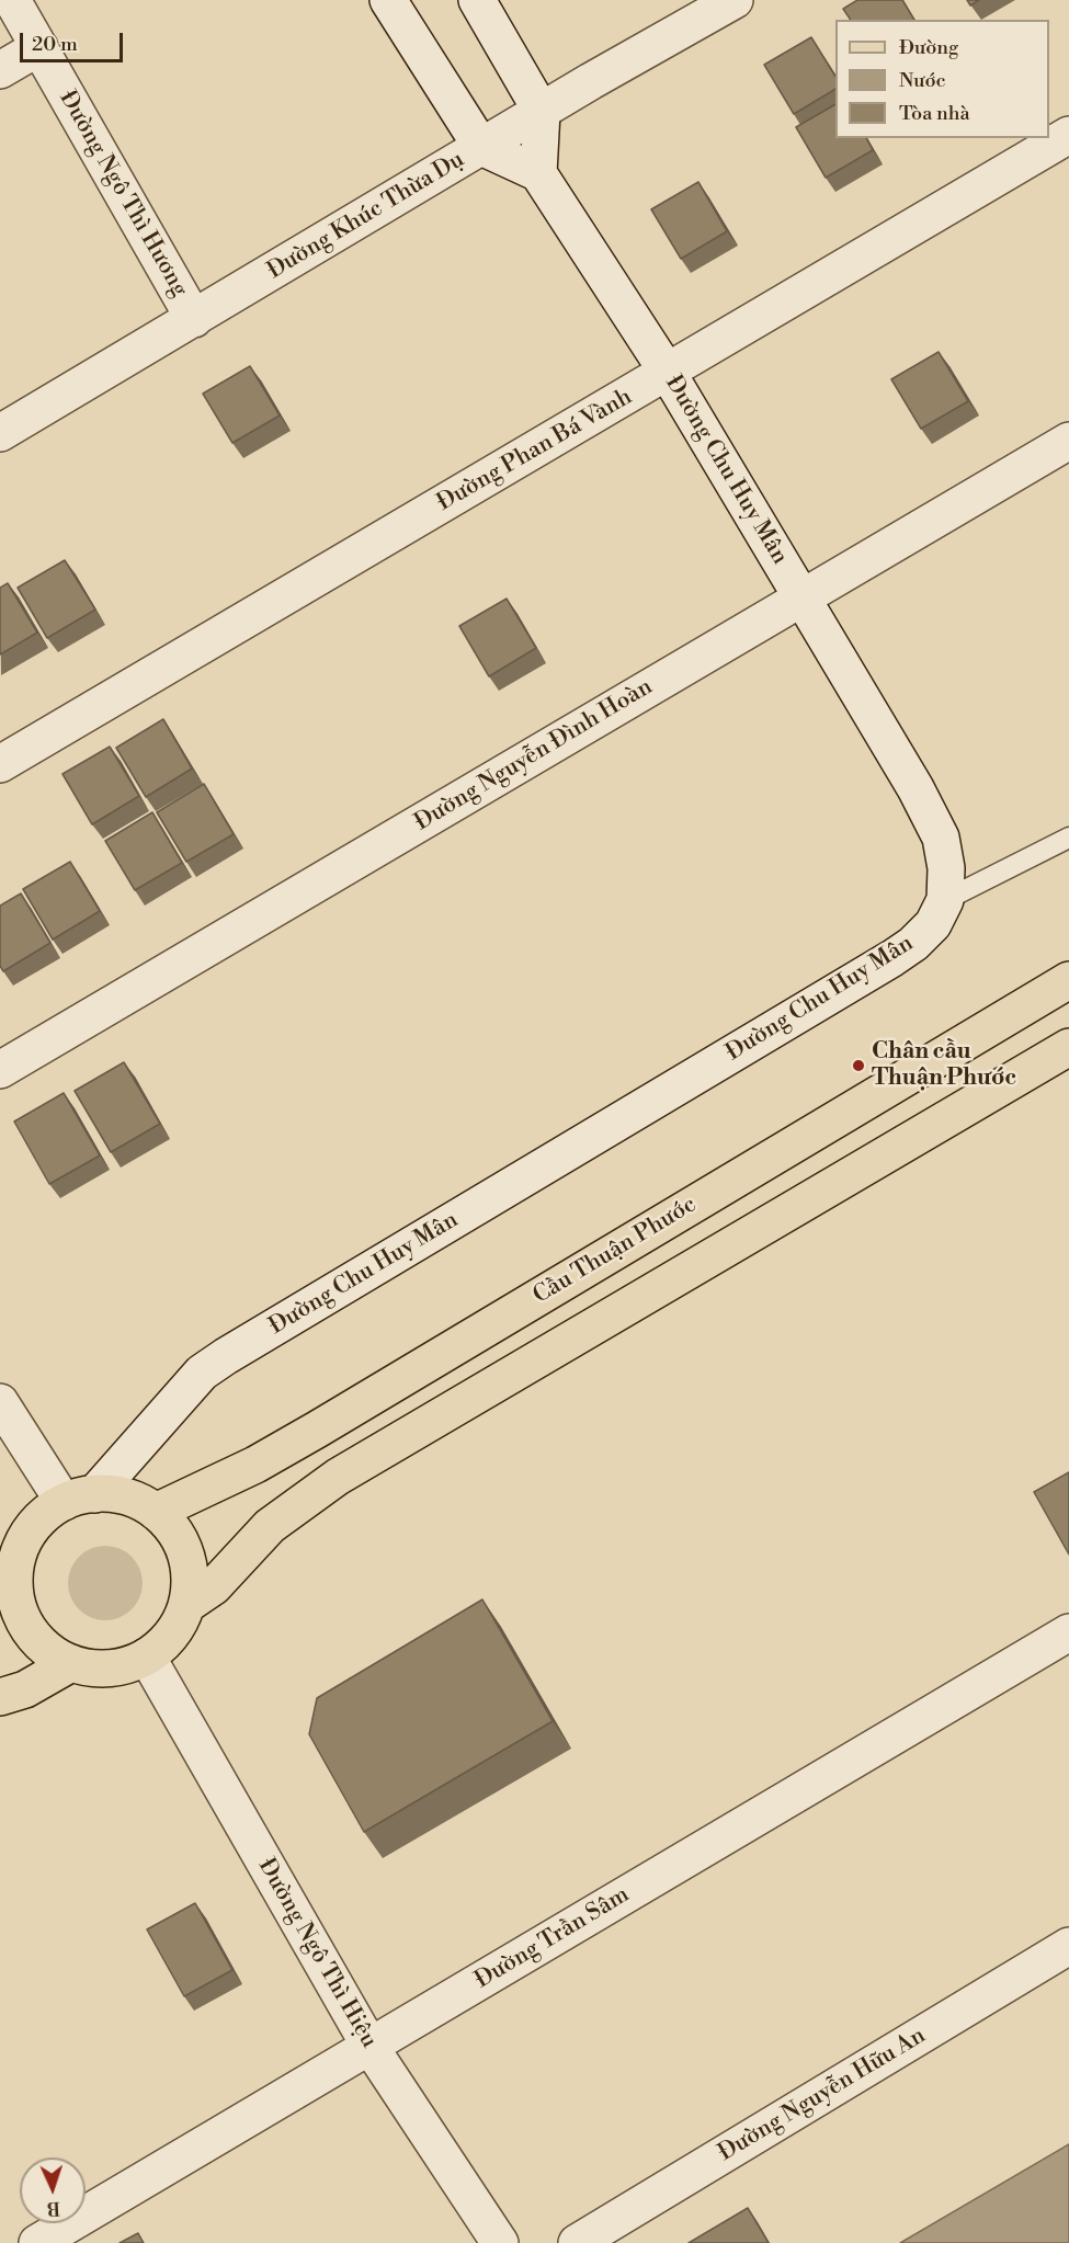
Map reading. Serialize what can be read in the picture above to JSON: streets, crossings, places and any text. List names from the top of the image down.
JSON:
{
  "streets": {
    "main road": ["Cầu Thuận Phước"],
    "street": [
      "Đường Ngô Thì Hương",
      "Đường Khúc Thừa Dụ",
      "Đường Phan Bá Vành",
      "Đường Chu Huy Mân",
      "Đường Nguyễn Đình Hoàn",
      "Đường Trần Sâm",
      "Đường Ngô Thì Hiệu",
      "Đường Nguyễn Hữu An"
    ]
  },
  "crossings": [
    ["Đường Ngô Thì Hương", "Đường Khúc Thừa Dụ"],
    ["Đường Phan Bá Vành", "Đường Chu Huy Mân"],
    ["Đường Chu Huy Mân", "Đường Nguyễn Đình Hoàn"],
    ["Đường Chu Huy Mân", "Cầu Thuận Phước"],
    ["Đường Chu Huy Mân", "Đường Ngô Thì Hiệu"],
    ["Cầu Thuận Phước", "Đường Ngô Thì Hiệu"],
    ["Đường Trần Sâm", "Đường Ngô Thì Hiệu"]
  ],
  "places": ["Chân cầu Thuận Phước"],
  "legend": ["Đường", "Nước", "Tòa nhà"],
  "scale_bar": "20 m",
  "north": "bottom"
}
